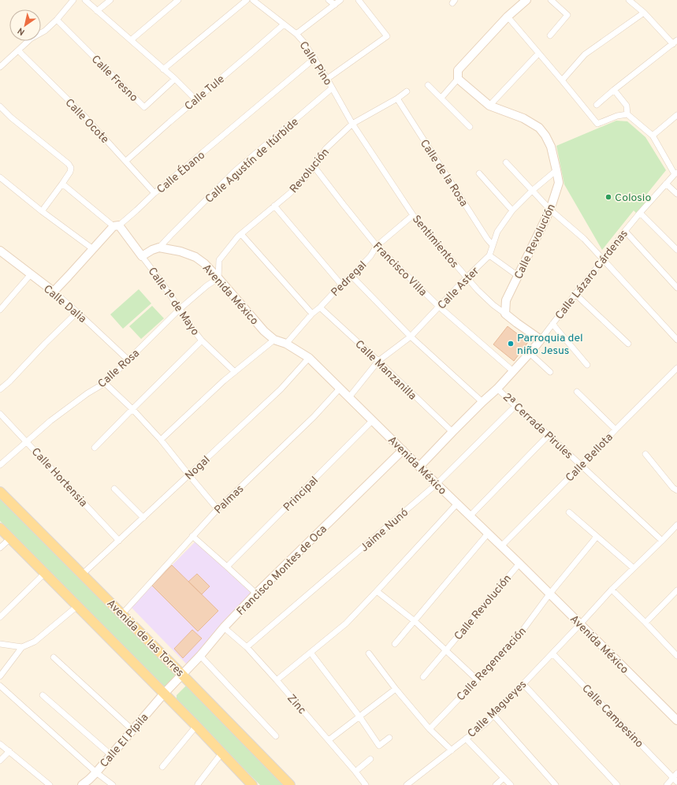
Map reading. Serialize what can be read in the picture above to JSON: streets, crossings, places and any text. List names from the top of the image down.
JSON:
{
  "streets": {
    "main road": ["Avenida de las Torres"],
    "street": [
      "Calle Pino",
      "Calle Fresno",
      "Calle Tule",
      "Calle Ocote",
      "Calle Agustín de Itúrbide",
      "Revolución",
      "Calle Ébano",
      "Calle de la Rosa",
      "Sentimientos",
      "Calle Revolución",
      "Francisco Villa",
      "Calle Lázaro Cárdenas",
      "Pedregal",
      "Calle Aster",
      "Avenida México",
      "Calle 1º de Mayo",
      "Calle Dalia",
      "Calle Rosa",
      "Calle Manzanilla",
      "2ª Cerrada Pirules",
      "Calle Bellota",
      "Nogal",
      "Calle Hortensia",
      "Principal",
      "Palmas",
      "Jaime Nunó",
      "Francisco Montes de Oca",
      "Calle Regeneración",
      "Zinc",
      "Calle Magueyes",
      "Calle Campesino",
      "Calle El Pípila"
    ]
  },
  "crossings": [
    ["Calle Pino", "Calle Tule"],
    ["Calle Pino", "Calle Agustín de Itúrbide"],
    ["Calle Pino", "Revolución"],
    ["Calle Pino", "Calle Ébano"],
    ["Calle Pino", "Sentimientos"],
    ["Calle Tule", "Calle Ocote"],
    ["Calle Ocote", "Calle Ébano"],
    ["Calle Agustín de Itúrbide", "Avenida México"],
    ["Revolución", "Calle de la Rosa"],
    ["Revolución", "Sentimientos"],
    ["Revolución", "Francisco Villa"],
    ["Revolución", "Avenida México"],
    ["Revolución", "Calle Rosa"],
    ["Calle Ébano", "Calle 1º de Mayo"],
    ["Calle Ébano", "Calle Dalia"],
    ["Calle de la Rosa", "Calle Aster"],
    ["Sentimientos", "Calle Revolución"],
    ["Sentimientos", "Calle Lázaro Cárdenas"],
    ["Sentimientos", "Pedregal"],
    ["Sentimientos", "Calle Aster"],
    ["Calle Revolución", "Calle Aster"],
    ["Calle Revolución", "Avenida México"],
    ["Francisco Villa", "Calle Lázaro Cárdenas"],
    ["Francisco Villa", "Pedregal"],
    ["Francisco Villa", "Calle Aster"],
    ["Calle Lázaro Cárdenas", "Avenida México"],
    ["Calle Lázaro Cárdenas", "Calle Manzanilla"],
    ["Calle Lázaro Cárdenas", "2ª Cerrada Pirules"],
    ["Pedregal", "Avenida México"],
    ["Pedregal", "Calle Manzanilla"],
    ["Calle Aster", "Avenida México"],
    ["Calle Aster", "Calle Manzanilla"],
    ["Avenida México", "Calle Rosa"],
    ["Avenida México", "Calle Bellota"],
    ["Avenida México", "Nogal"],
    ["Avenida México", "Principal"],
    ["Avenida México", "Palmas"],
    ["Avenida México", "Jaime Nunó"],
    ["Avenida México", "Francisco Montes de Oca"],
    ["Avenida México", "Calle Regeneración"],
    ["Avenida México", "Calle Magueyes"],
    ["Calle 1º de Mayo", "Calle Rosa"],
    ["Calle Dalia", "Calle Rosa"],
    ["Calle Rosa", "Calle Hortensia"],
    ["2ª Cerrada Pirules", "Calle Bellota"],
    ["2ª Cerrada Pirules", "Jaime Nunó"],
    ["2ª Cerrada Pirules", "Calle Magueyes"],
    ["Nogal", "Calle Hortensia"],
    ["Nogal", "Avenida de las Torres"],
    ["Palmas", "Avenida de las Torres"],
    ["Jaime Nunó", "Zinc"],
    ["Francisco Montes de Oca", "Avenida de las Torres"],
    ["Francisco Montes de Oca", "Zinc"],
    ["Francisco Montes de Oca", "Calle El Pípila"],
    ["Calle Magueyes", "Calle Campesino"]
  ],
  "places": ["Colosio", "Parroquia del niño Jesus"],
  "north": "bottom left"
}
